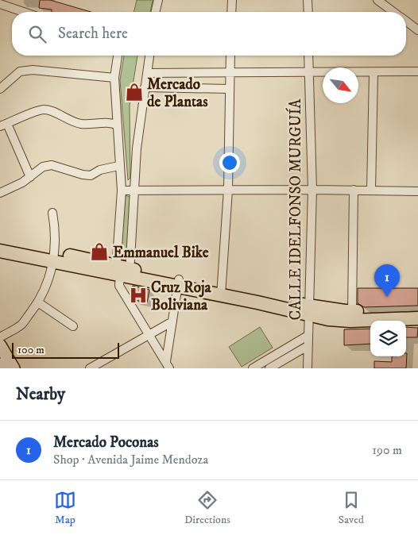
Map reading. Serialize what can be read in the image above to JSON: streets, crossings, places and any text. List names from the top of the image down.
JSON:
{
  "streets": {
    "street": ["CALLE IDELFONSO MURGUÍA"]
  },
  "places": {
    "shop": ["Mercado de Plantas", "Emmanuel Bike"],
    "hospital": ["Cruz Roja Boliviana"]
  },
  "scale_bar": "100 m",
  "north": "bottom right",
  "page": {
    "search": "Search here",
    "pins": "1",
    "scale": "100 m",
    "heading": "Nearby",
    "list": [
      {
        "mark": "1",
        "name": "Mercado Poconas",
        "note": "Shop · Avenida Jaime Mendoza",
        "value": "190 m"
      }
    ],
    "nav": ["Map", "Directions", "Saved"]
  }
}
